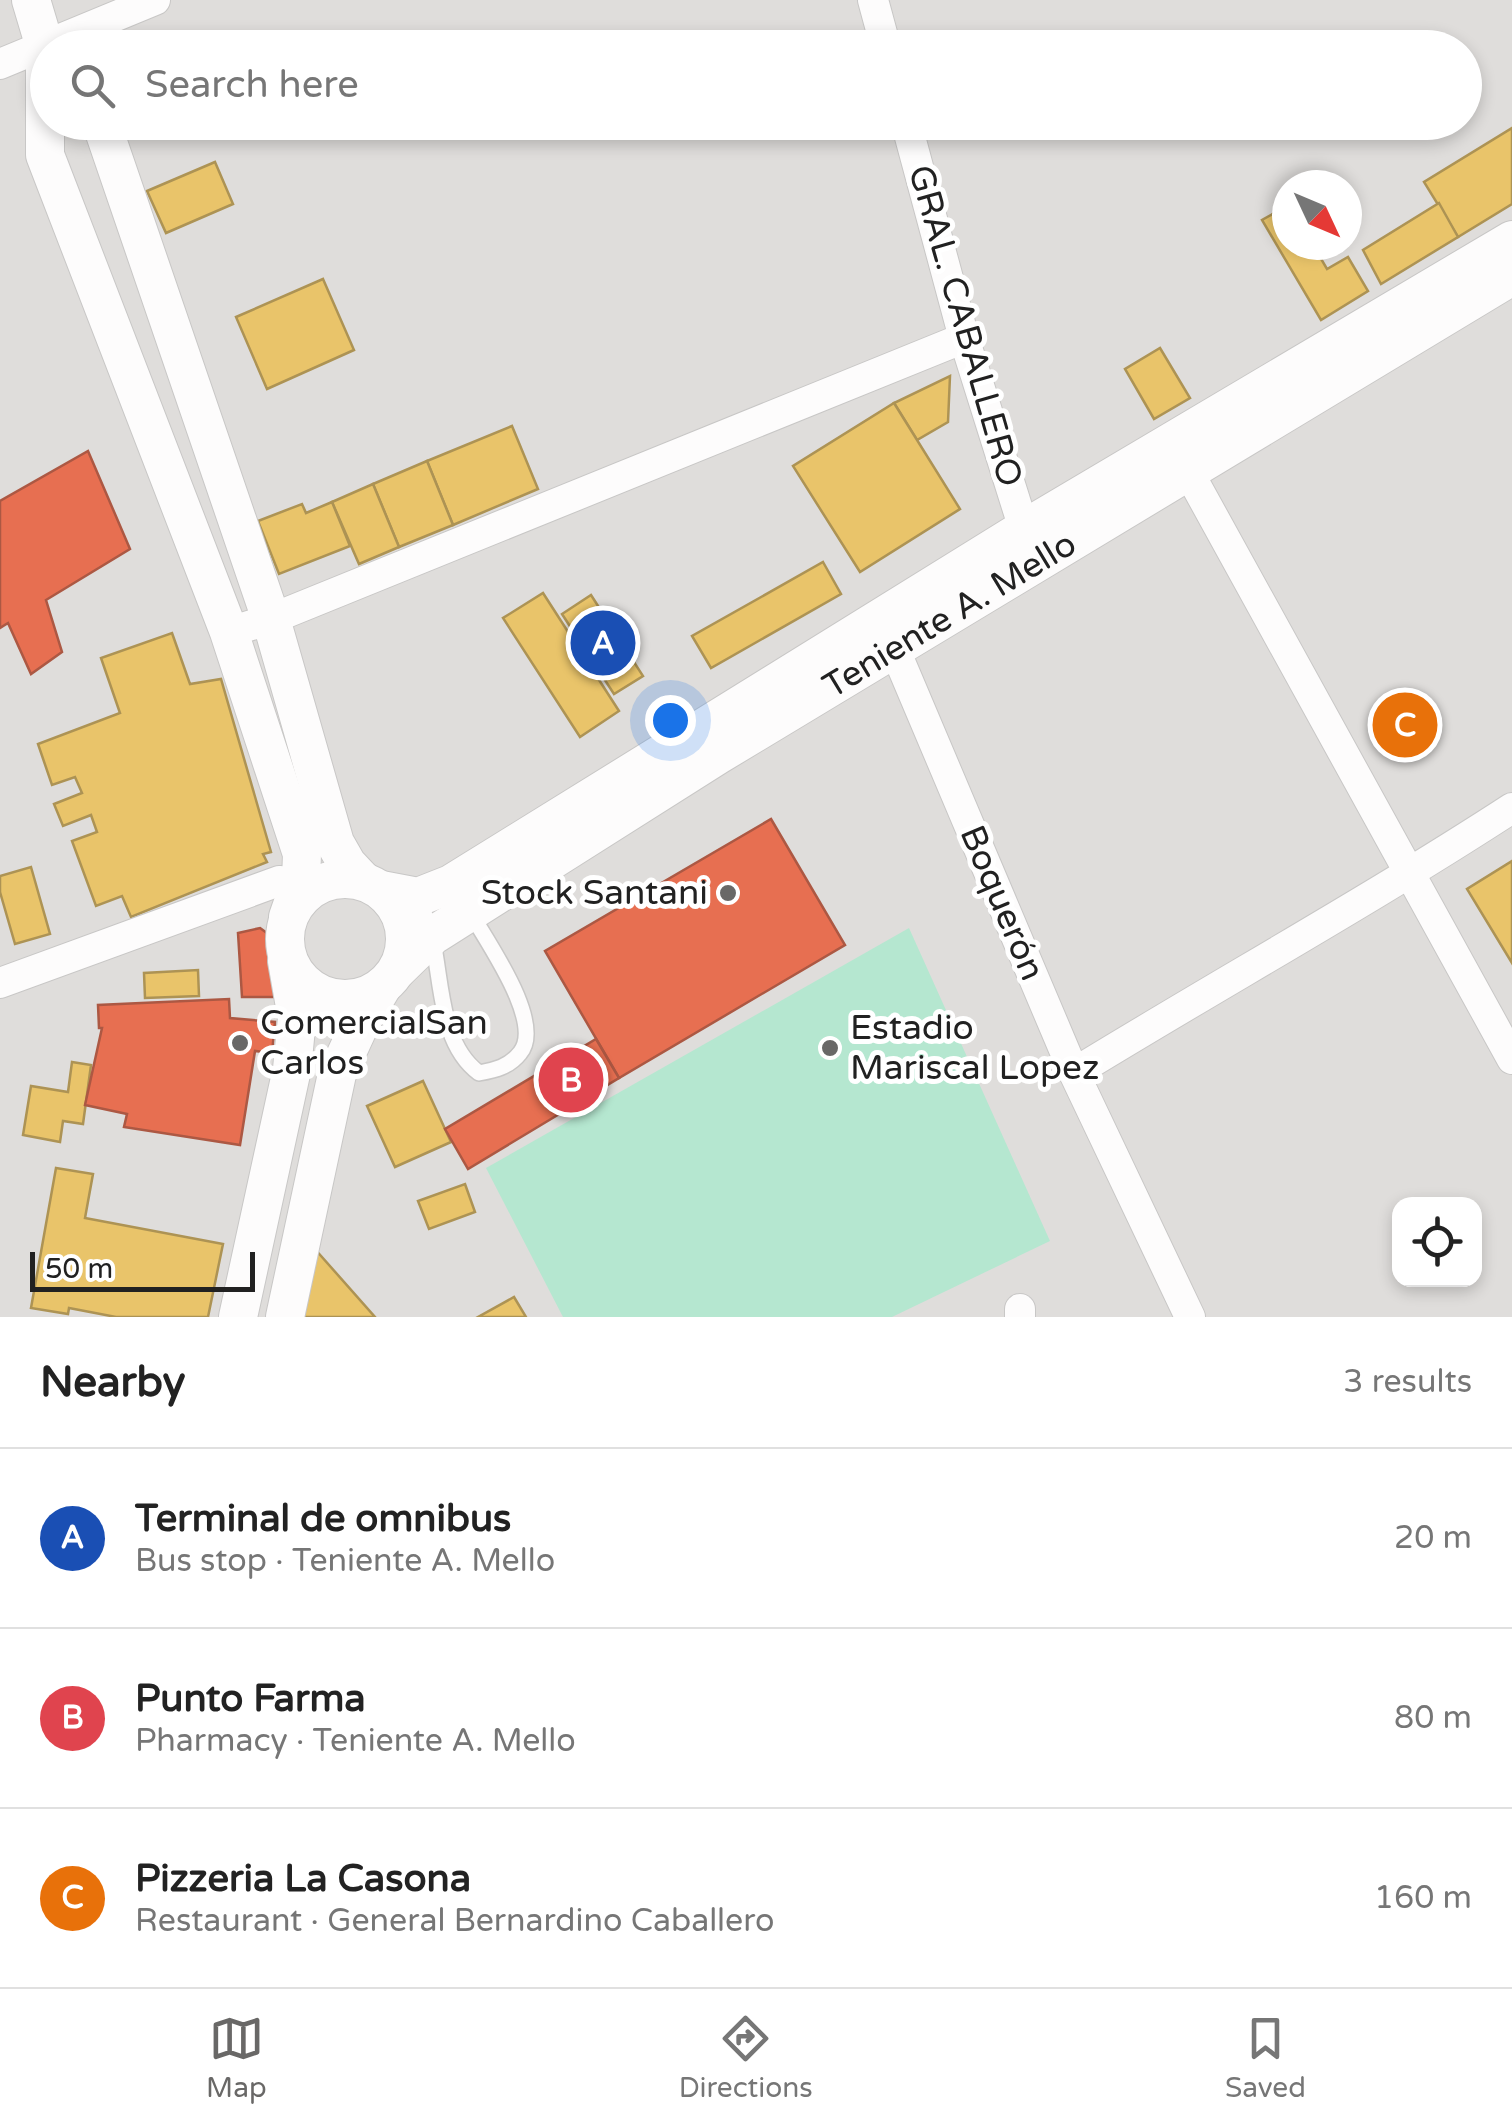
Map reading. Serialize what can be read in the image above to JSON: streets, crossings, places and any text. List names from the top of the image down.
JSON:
{
  "streets": {
    "street": ["GRAL. CABALLERO", "Teniente A. Mello", "Boquerón"]
  },
  "crossings": [
    ["GRAL. CABALLERO", "Teniente A. Mello"],
    ["Teniente A. Mello", "Boquerón"]
  ],
  "places": ["Stock Santani", "ComercialSan Carlos", "Estadio Mariscal Lopez"],
  "scale_bar": "50 m",
  "north": "bottom right",
  "page": {
    "search": "Search here",
    "pins": ["A", "C", "B"],
    "scale": "50 m",
    "heading": ["Nearby", "3 results"],
    "list": [
      {
        "mark": "A",
        "name": "Terminal de omnibus",
        "note": "Bus stop · Teniente A. Mello",
        "value": "20 m"
      },
      {
        "mark": "B",
        "name": "Punto Farma",
        "note": "Pharmacy · Teniente A. Mello",
        "value": "80 m"
      },
      {
        "mark": "C",
        "name": "Pizzeria La Casona",
        "note": "Restaurant · General Bernardino Caballero",
        "value": "160 m"
      }
    ],
    "nav": ["Map", "Directions", "Saved"]
  }
}
